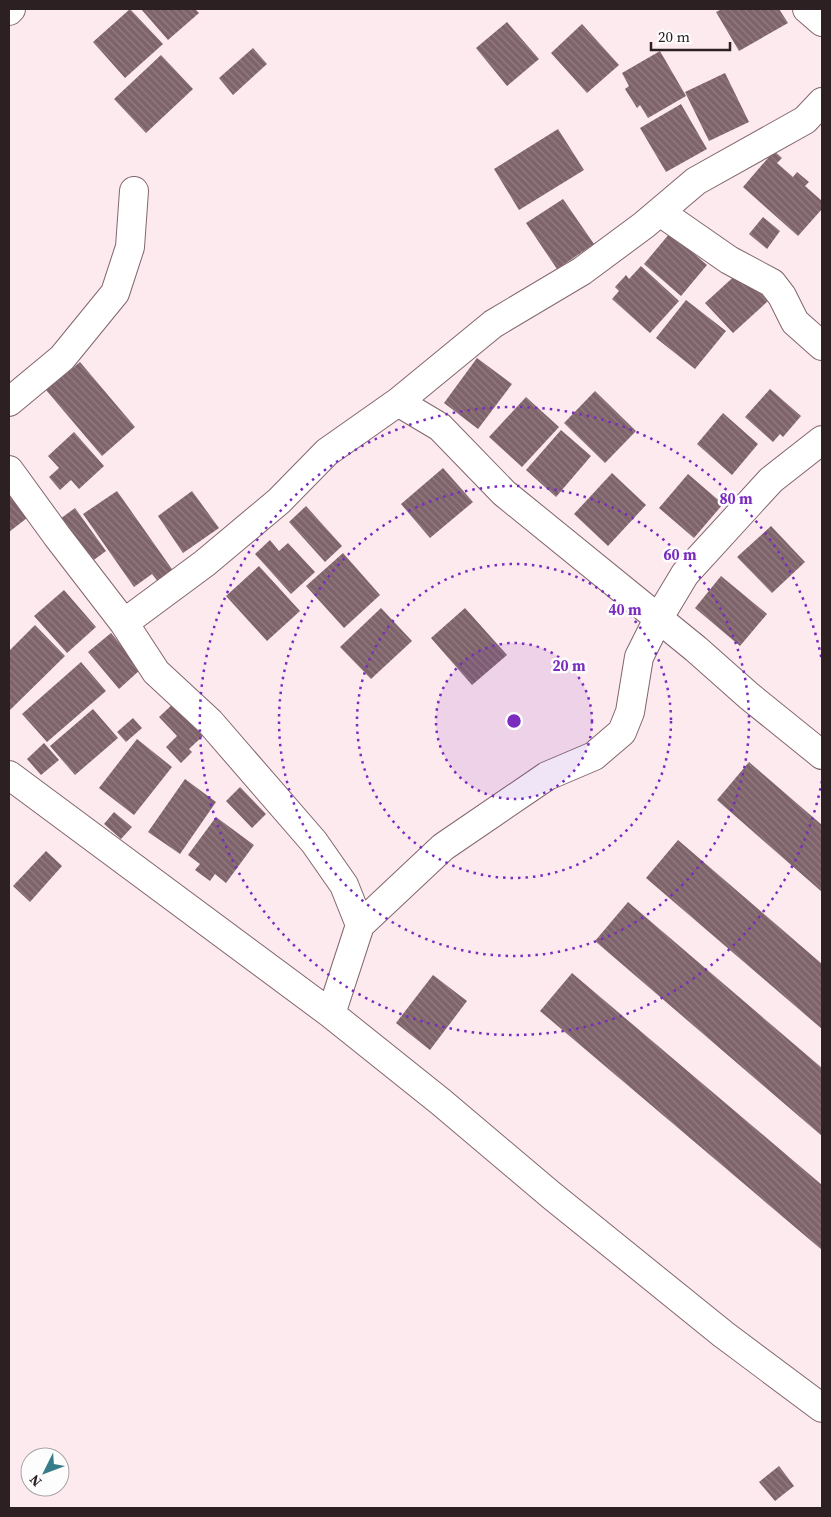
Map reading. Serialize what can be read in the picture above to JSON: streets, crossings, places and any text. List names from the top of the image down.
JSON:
{
  "scale_bar": "20 m",
  "north": "bottom left",
  "rings": [
    "80 m",
    "60 m",
    "40 m",
    "20 m"
  ]
}
